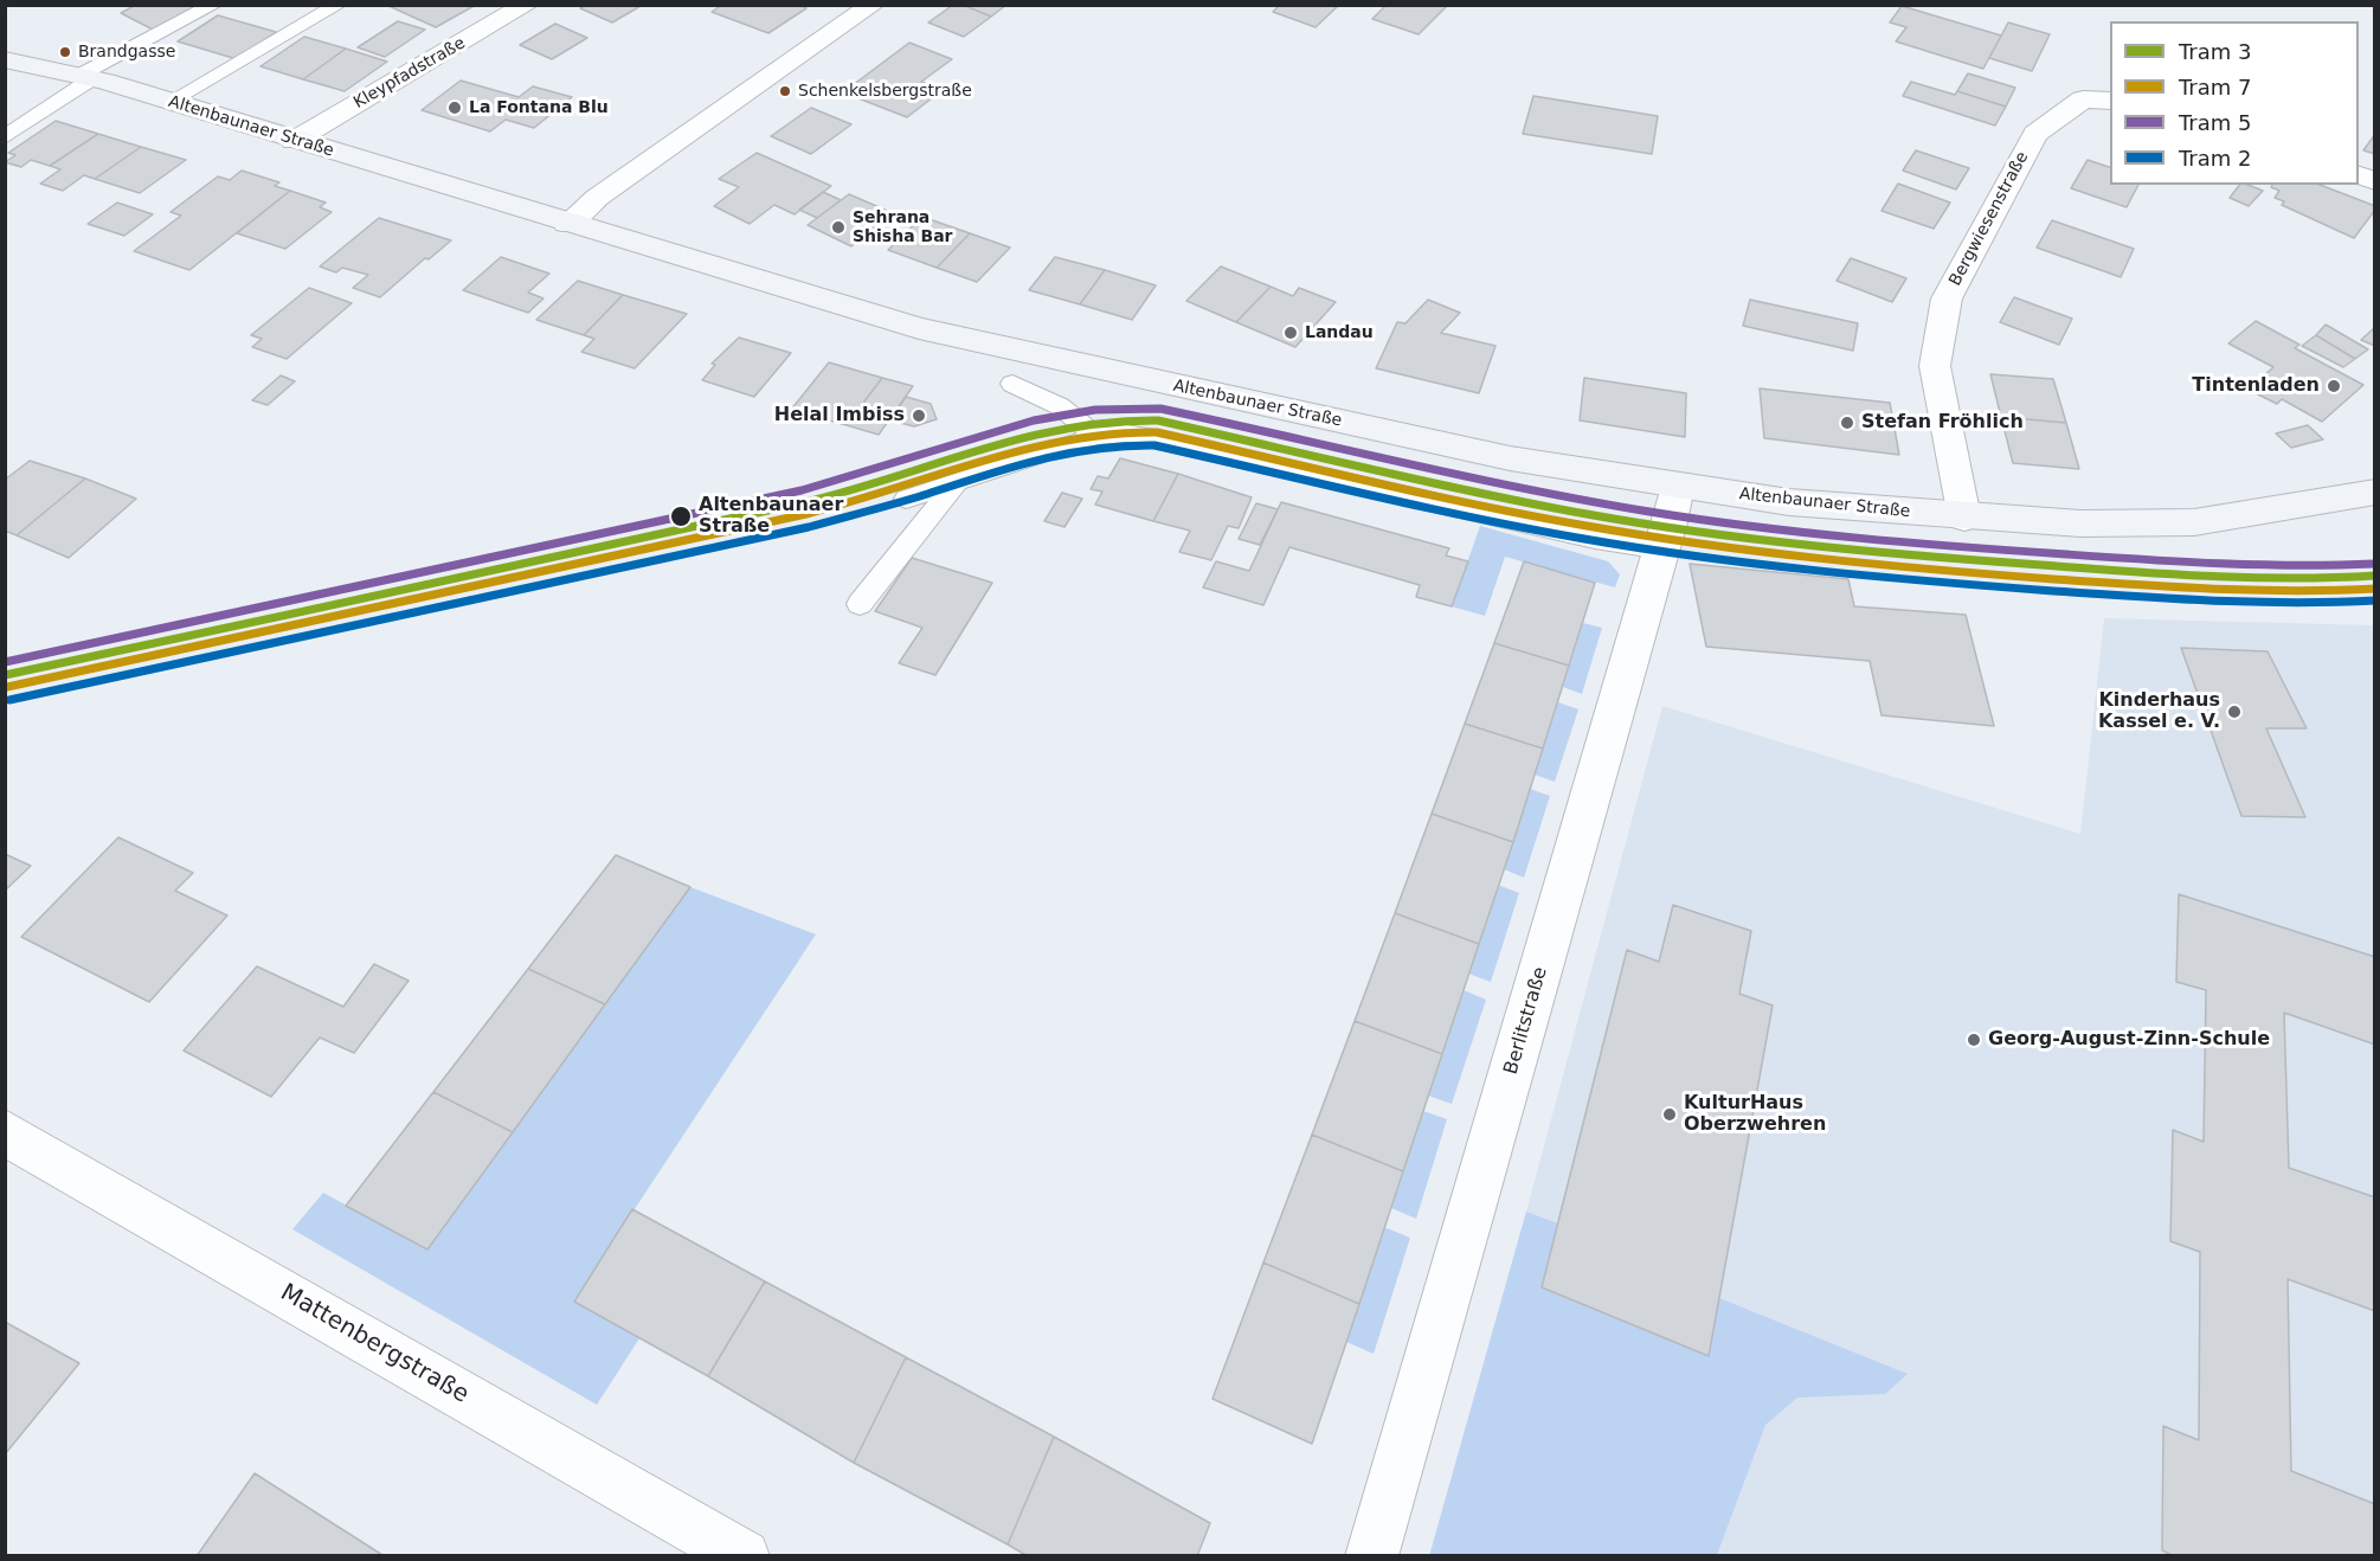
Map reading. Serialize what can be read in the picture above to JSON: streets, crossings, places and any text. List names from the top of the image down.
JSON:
{
  "streets": {
    "main road": ["Altenbaunaer Straße"],
    "street": [
      "Kleypfadstraße",
      "Bergwiesenstraße",
      "Berlitstraße",
      "Mattenbergstraße"
    ]
  },
  "crossings": [
    ["Kleypfadstraße", "Altenbaunaer Straße"],
    ["Altenbaunaer Straße", "Bergwiesenstraße"],
    ["Altenbaunaer Straße", "Berlitstraße"]
  ],
  "places": [
    "Brandgasse",
    "Schenkelsbergstraße",
    "La Fontana Blu",
    "Sehrana Shisha Bar",
    "Landau",
    "Tintenladen",
    "Helal Imbiss",
    "Stefan Fröhlich",
    "Altenbaunaer Straße",
    "Kinderhaus Kassel e. V.",
    "Georg-August-Zinn-Schule",
    "KulturHaus Oberzwehren"
  ],
  "lines": [
    "tram line 5",
    "tram line 3",
    "tram line 7",
    "tram line 2"
  ],
  "legend": [
    "Tram 3",
    "Tram 7",
    "Tram 5",
    "Tram 2"
  ]
}
